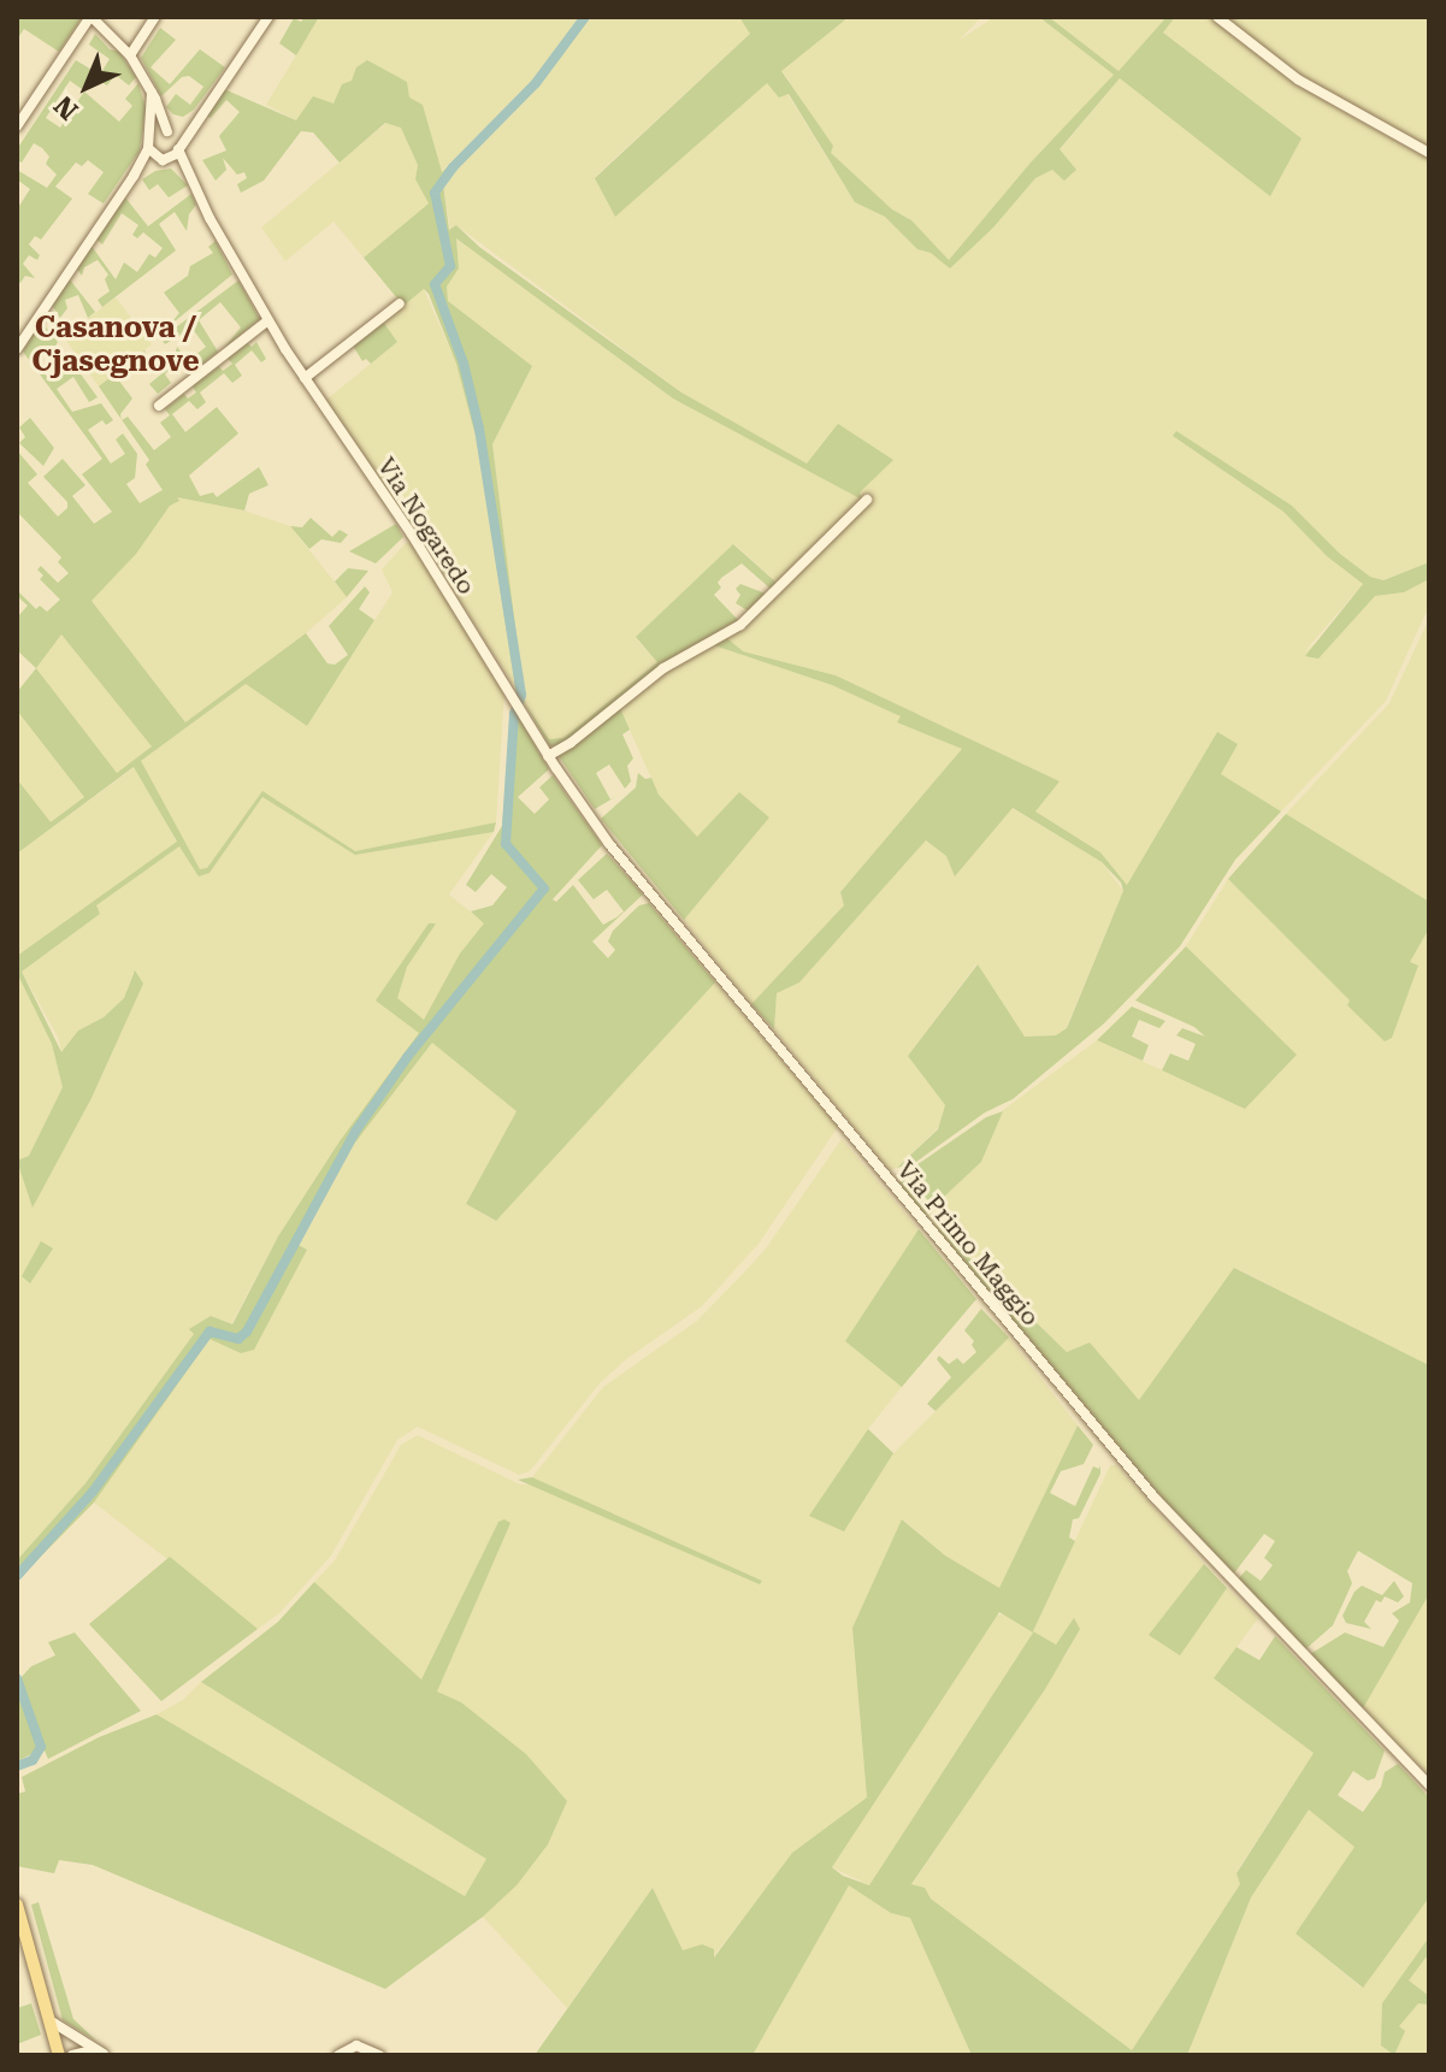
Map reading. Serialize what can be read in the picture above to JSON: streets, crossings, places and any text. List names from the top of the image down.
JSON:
{
  "streets": {
    "street": ["Via Nogaredo", "Via Primo Maggio"]
  },
  "crossings": [
    ["Via Nogaredo", "Via Primo Maggio"]
  ],
  "districts": ["Casanova / Cjasegnove"],
  "north": "bottom left"
}
